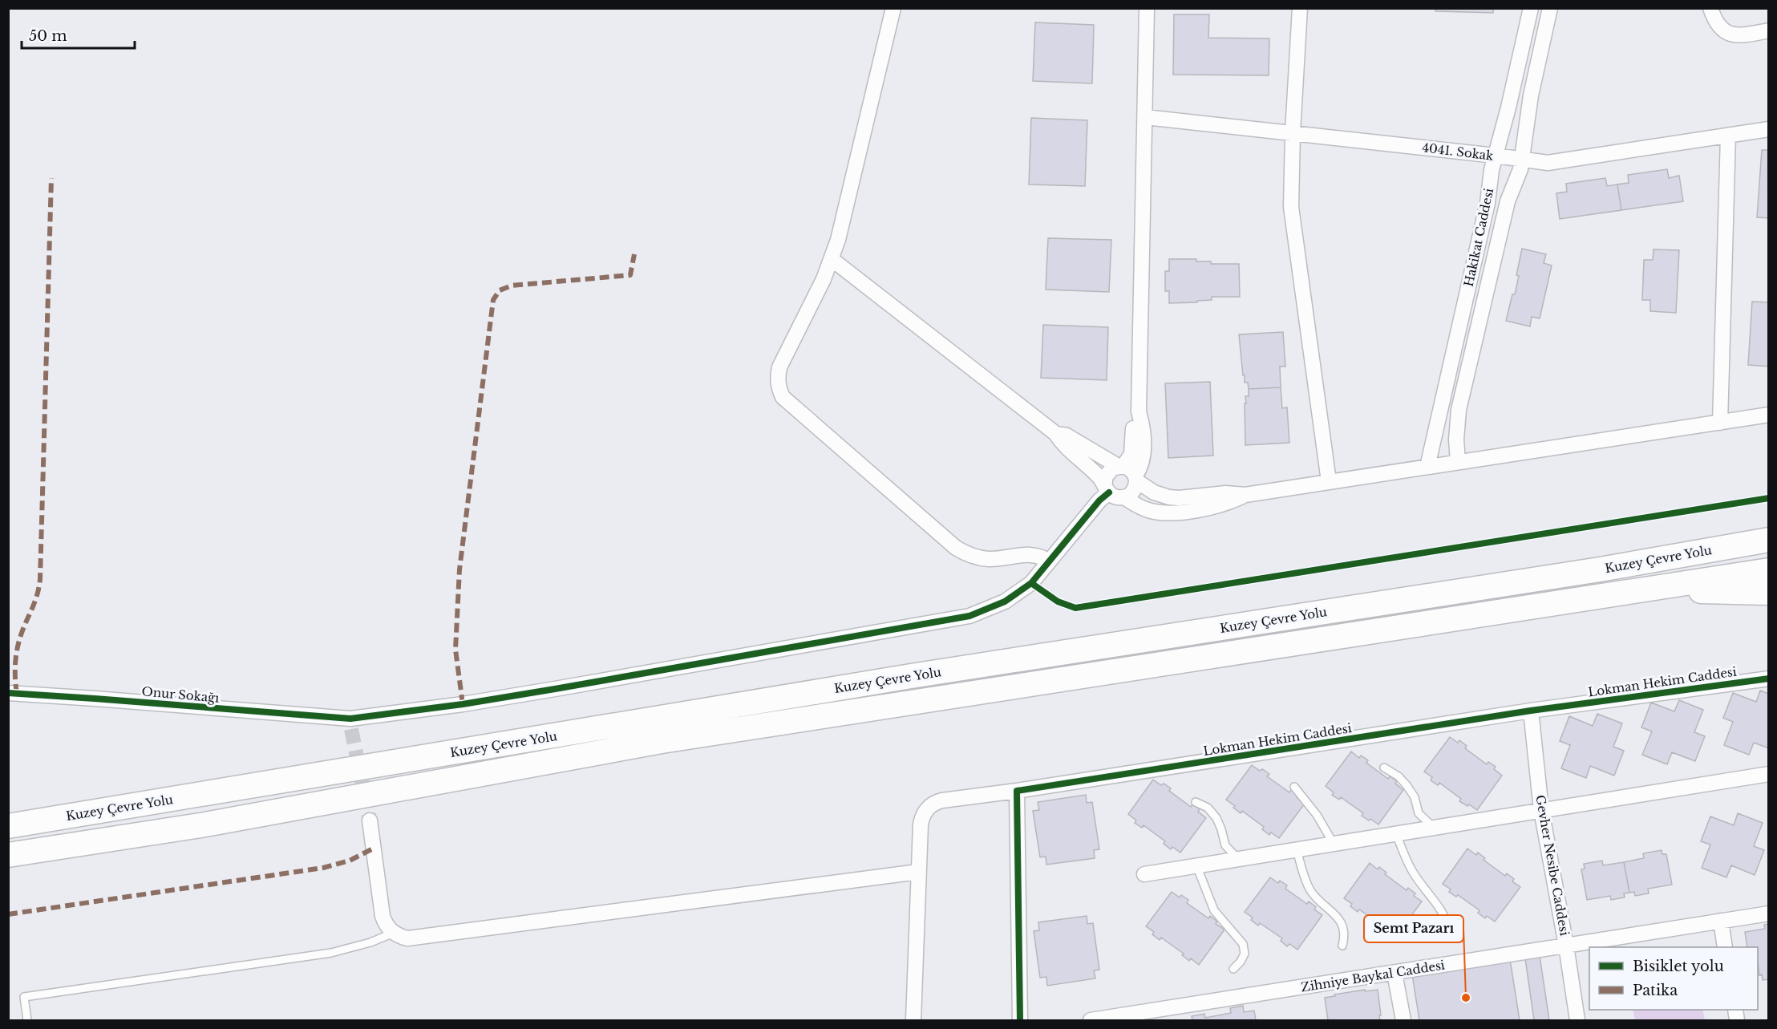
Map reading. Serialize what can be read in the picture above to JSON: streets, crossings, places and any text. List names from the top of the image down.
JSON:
{
  "streets": {
    "highway": ["Kuzey Çevre Yolu"],
    "street": [
      "4041. Sokak",
      "Hakikat Caddesi",
      "Lokman Hekim Caddesi",
      "Onur Sokağı",
      "Gevher Nesibe Caddesi",
      "Zihniye Baykal Caddesi"
    ]
  },
  "crossings": [
    ["4041. Sokak", "Hakikat Caddesi"],
    ["Lokman Hekim Caddesi", "Gevher Nesibe Caddesi"],
    ["Gevher Nesibe Caddesi", "Zihniye Baykal Caddesi"]
  ],
  "places": ["Semt Pazarı"],
  "legend": ["Bisiklet yolu", "Patika"],
  "scale_bar": "50 m"
}
